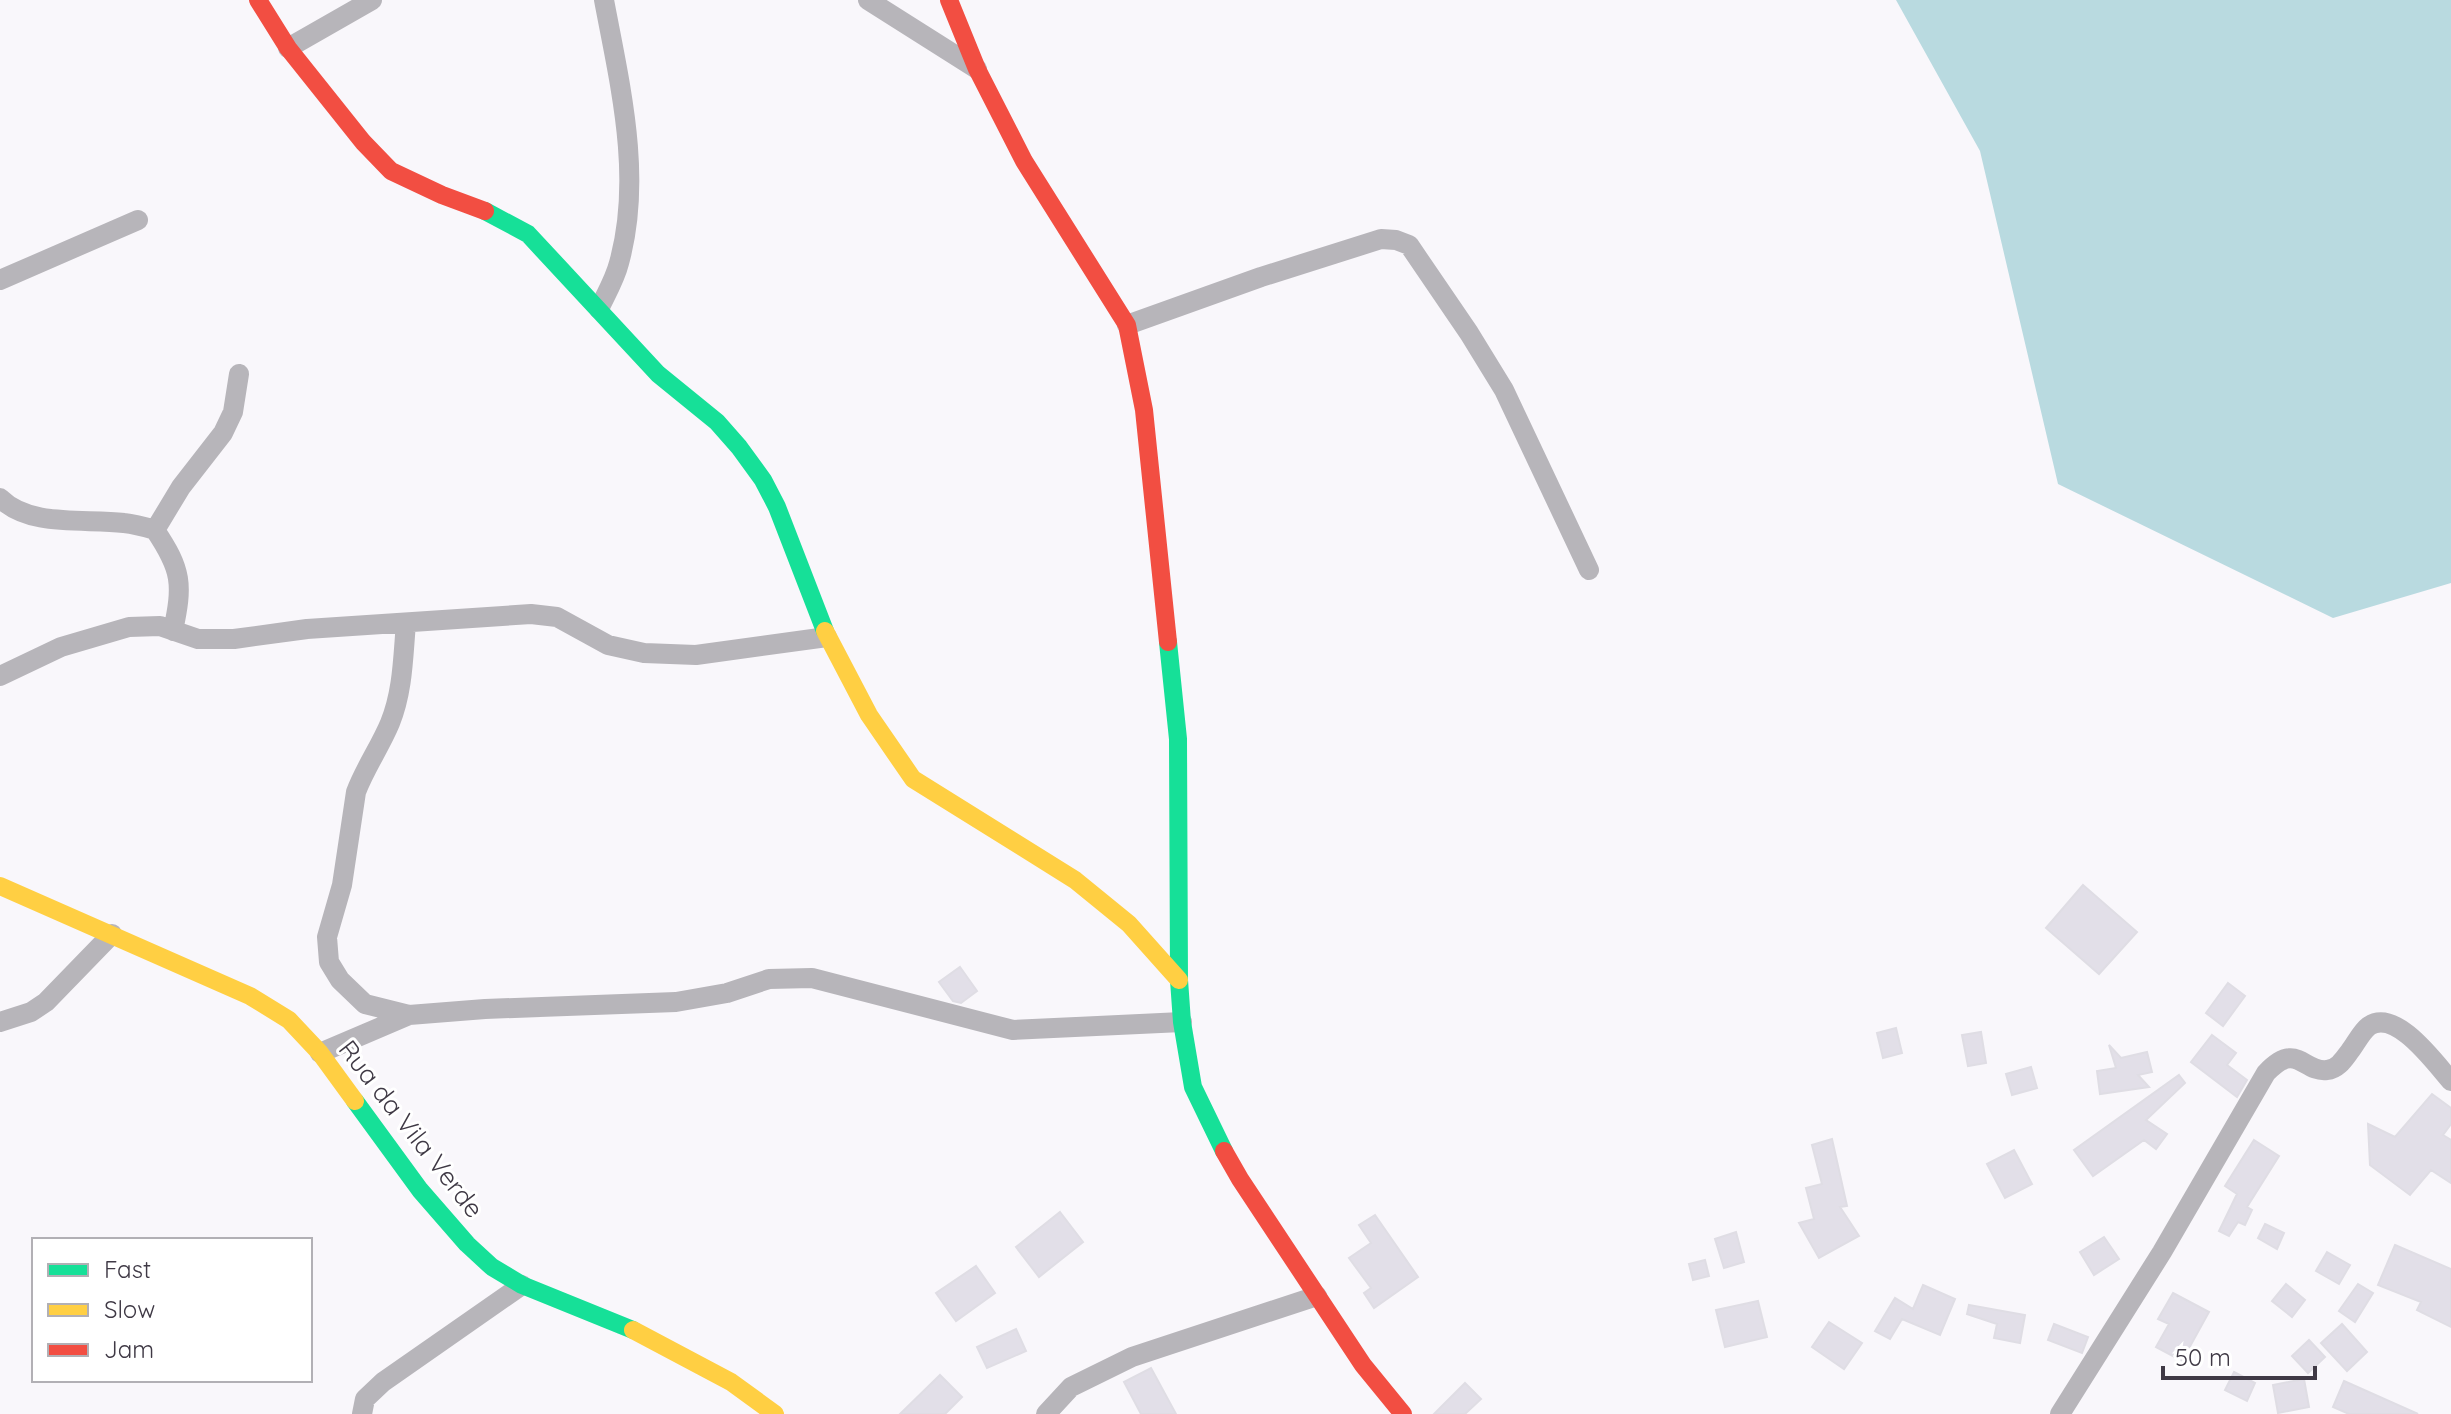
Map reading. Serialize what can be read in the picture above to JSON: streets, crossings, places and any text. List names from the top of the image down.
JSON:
{
  "streets": {
    "street": ["Rua da Vila Verde"]
  },
  "legend": ["Fast", "Slow", "Jam"],
  "scale_bar": "50 m"
}
